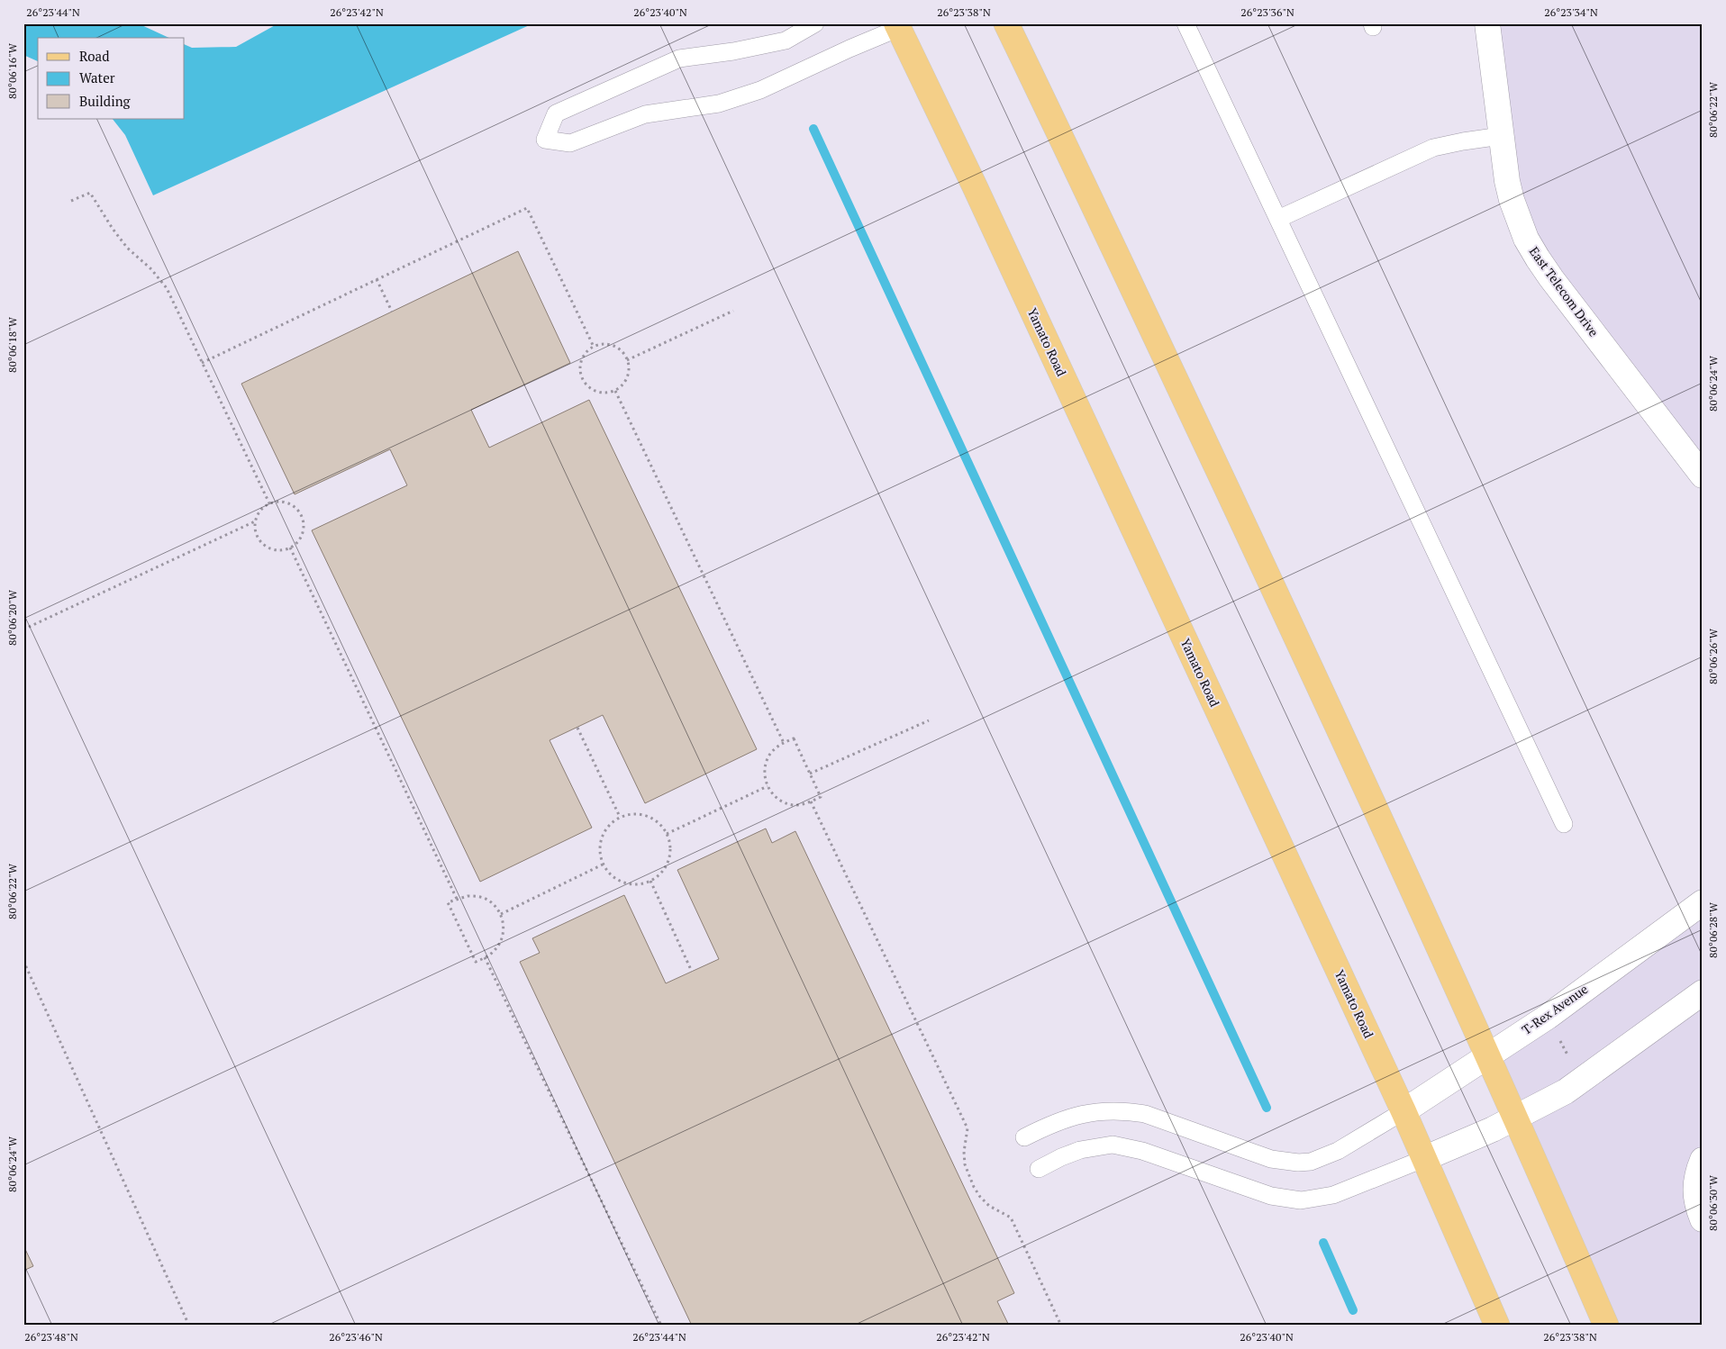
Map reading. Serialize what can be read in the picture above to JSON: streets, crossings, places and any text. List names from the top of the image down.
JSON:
{
  "streets": {
    "main road": ["Yamato Road"],
    "street": ["East Telecom Drive", "T-Rex Avenue"]
  },
  "crossings": [
    ["Yamato Road", "T-Rex Avenue"]
  ],
  "legend": ["Road", "Water", "Building"],
  "coordinates": [
    "26°23'44\"N",
    "26°23'42\"N",
    "26°23'40\"N",
    "26°23'38\"N",
    "26°23'36\"N",
    "26°23'34\"N",
    "80°06'16\"W",
    "80°06'22\"W",
    "80°06'18\"W",
    "80°06'24\"W",
    "80°06'20\"W",
    "80°06'26\"W",
    "80°06'28\"W",
    "80°06'30\"W",
    "26°23'48\"N",
    "26°23'46\"N"
  ]
}
